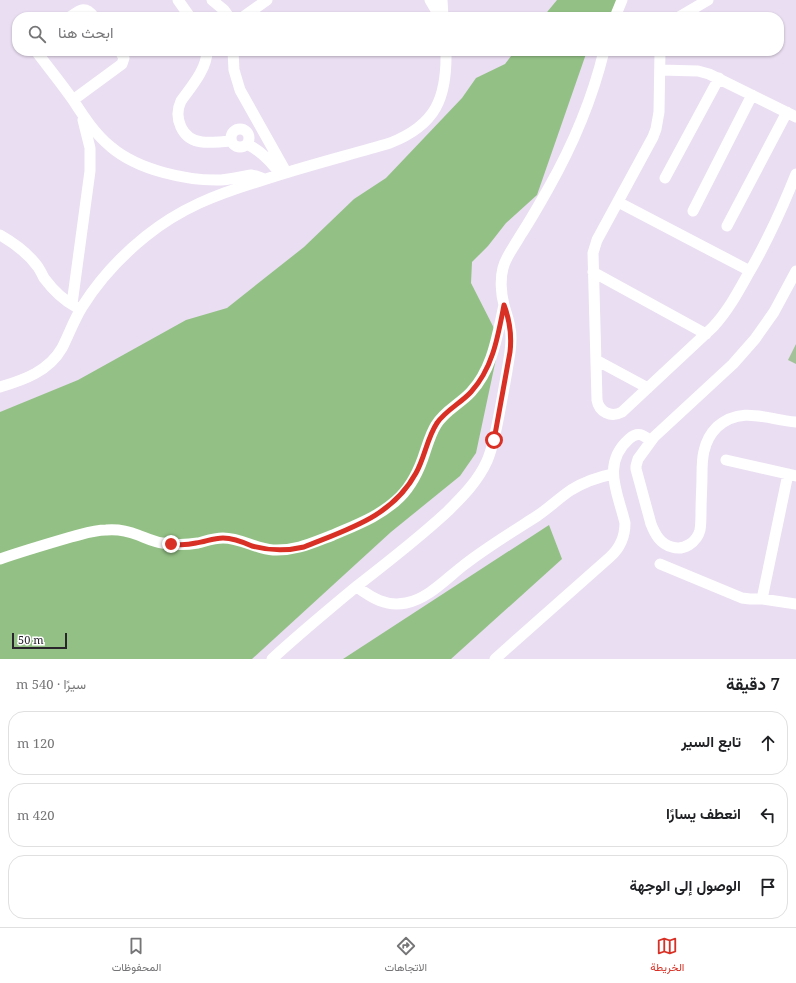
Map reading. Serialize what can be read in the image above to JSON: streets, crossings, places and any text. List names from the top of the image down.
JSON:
{
  "scale_bar": "50 m",
  "page": {
    "search": "ابحث هنا",
    "scale": "50 m",
    "heading": ["7 دقيقة", "سيرًا · 540 m"],
    "list": [
      ["تابع السير", "120 m"],
      ["انعطف يسارًا", "420 m"],
      "الوصول إلى الوجهة"
    ],
    "nav": ["الخريطة", "الاتجاهات", "المحفوظات"]
  }
}
